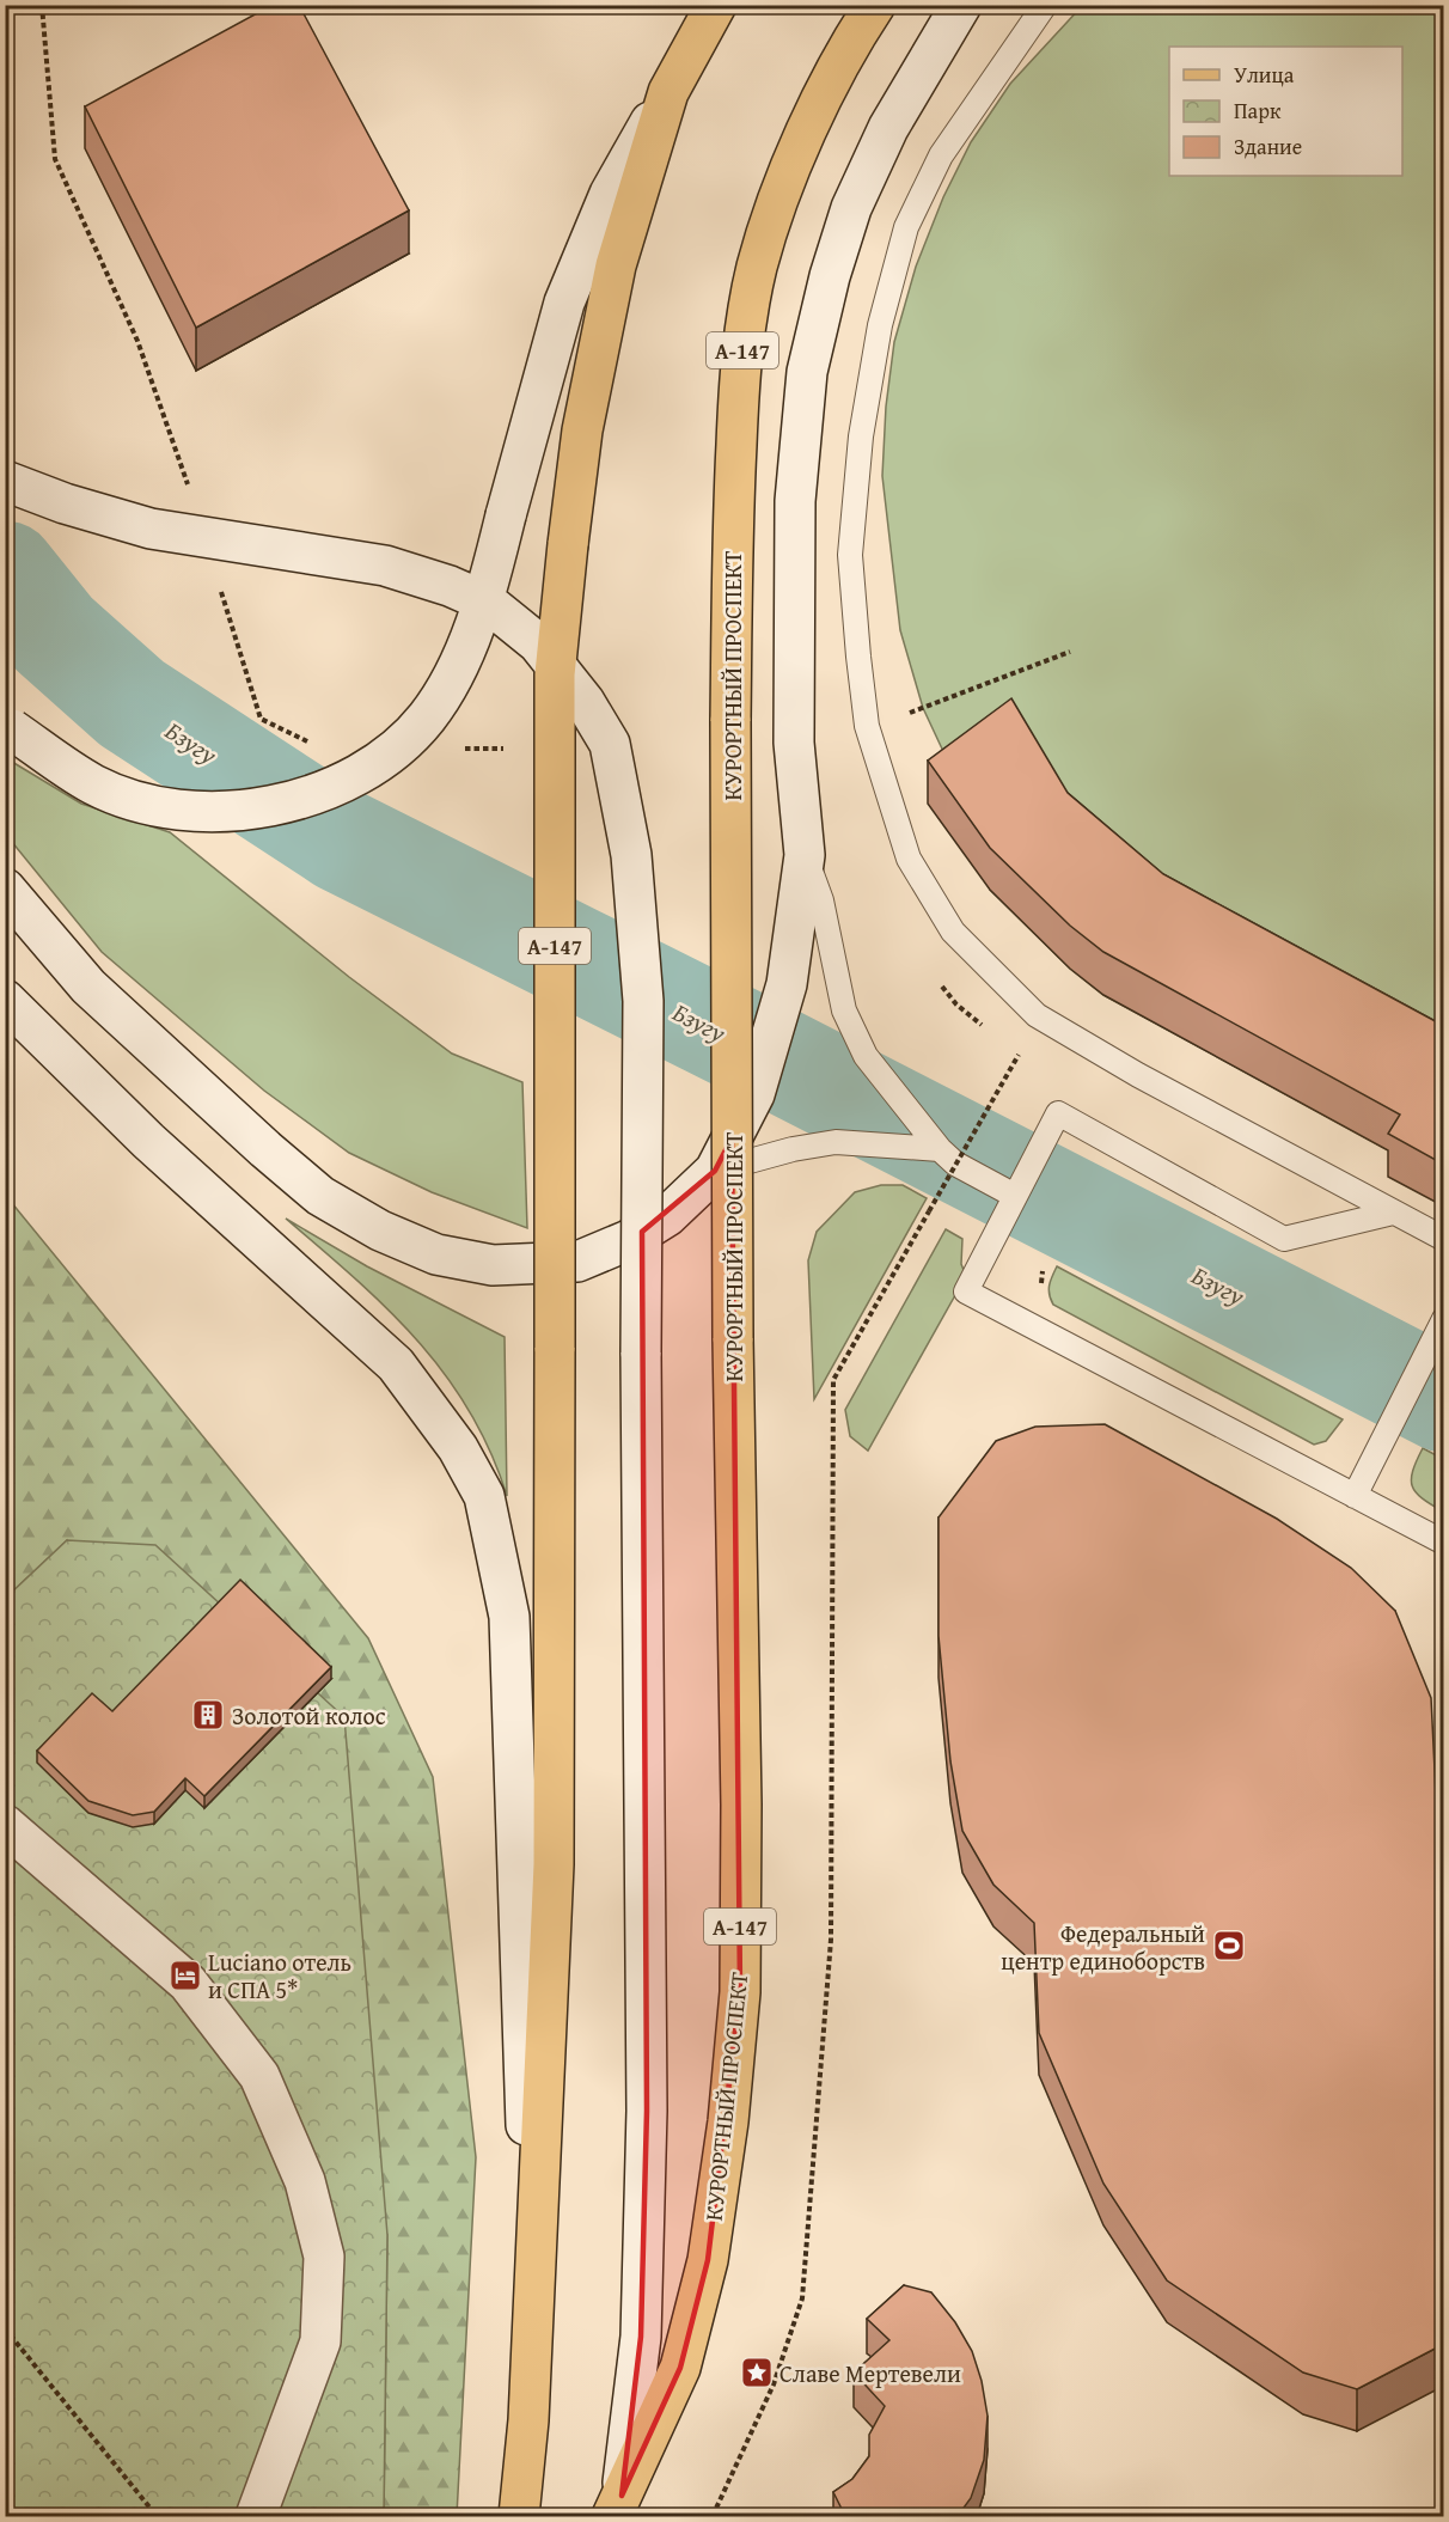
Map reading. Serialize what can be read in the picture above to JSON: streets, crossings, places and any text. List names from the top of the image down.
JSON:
{
  "streets": {
    "main road": ["А-147", "КУРОРТНЫЙ ПРОСПЕКТ"]
  },
  "crossings": [
    ["А-147", "КУРОРТНЫЙ ПРОСПЕКТ"]
  ],
  "water": ["Бзугу"],
  "places": {
    "building": ["Золотой колос"],
    "sports": ["Федеральный центр единоборств"],
    "hotel": ["Luciano отель и СПА 5*"],
    "place": ["Славе Мертевели"]
  },
  "legend": ["Улица", "Парк", "Здание"]
}
